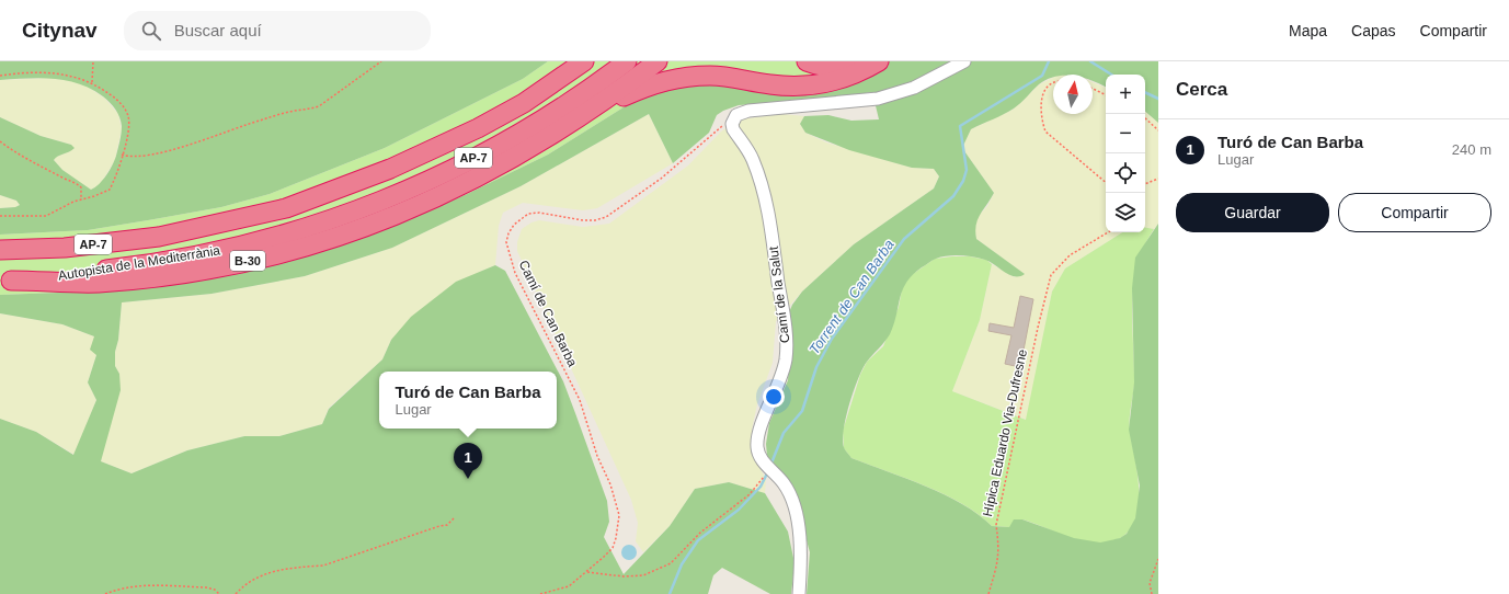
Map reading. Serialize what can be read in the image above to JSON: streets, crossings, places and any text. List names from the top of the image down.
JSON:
{
  "streets": {
    "highway": ["AP-7", "B-30", "Autopista de la Mediterrània"],
    "street": ["Camí de la Salut"],
    "path": ["Camí de Can Barba", "Hípica Eduardo Via-Dufresne"]
  },
  "crossings": [
    ["B-30", "Autopista de la Mediterrània"],
    ["Camí de la Salut", "Camí de Can Barba"]
  ],
  "water": ["Torrent de Can Barba"],
  "north": "top",
  "page": {
    "header": "Citynav",
    "search": "Buscar aquí",
    "nav": ["Mapa", "Capas", "Compartir"],
    "heading": "Cerca",
    "map_buttons": ["+", "−"],
    "list": [
      {
        "mark": "1",
        "name": "Turó de Can Barba",
        "note": "Lugar",
        "value": "240 m"
      }
    ],
    "buttons": ["Guardar", "Compartir"],
    "popup": ["Turó de Can Barba", "Lugar"],
    "pins": "1"
  }
}
